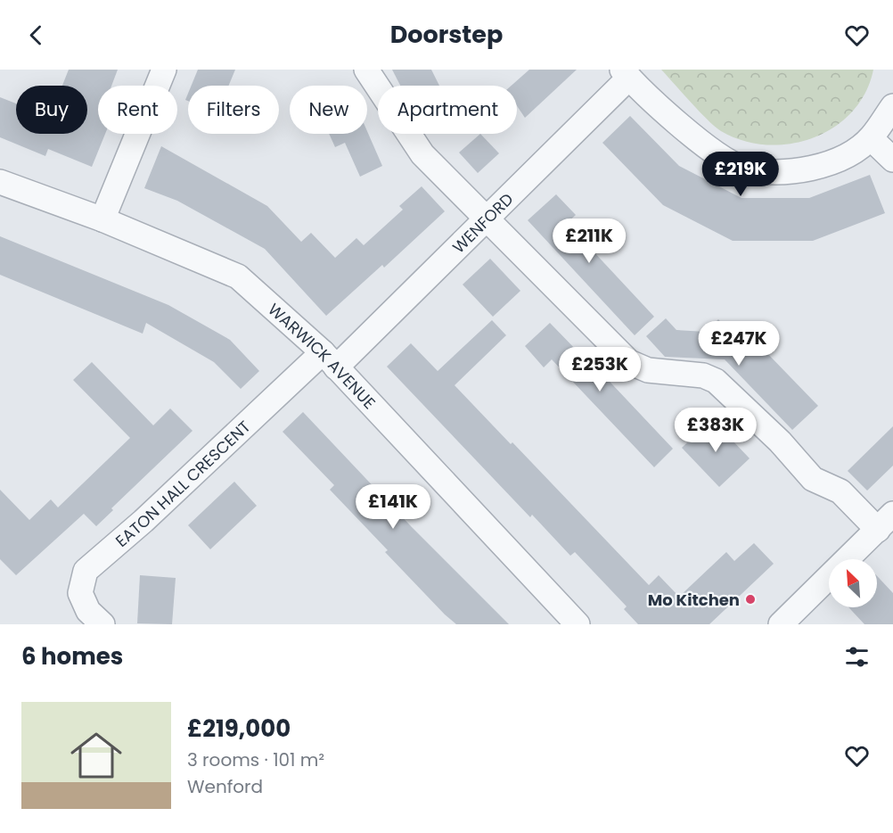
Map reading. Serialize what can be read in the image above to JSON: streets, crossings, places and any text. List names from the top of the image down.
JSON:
{
  "streets": {
    "street": ["WENFORD", "WARWICK AVENUE", "EATON HALL CRESCENT"]
  },
  "crossings": [
    ["WENFORD", "WARWICK AVENUE"],
    ["WENFORD", "EATON HALL CRESCENT"],
    ["WARWICK AVENUE", "EATON HALL CRESCENT"]
  ],
  "places": ["Mo Kitchen"],
  "north": "top left",
  "page": {
    "header": "Doorstep",
    "chip": [
      "Buy",
      "Rent",
      "Filters",
      "New",
      "Apartment"
    ],
    "price": [
      "£219K",
      "£211K",
      "£247K",
      "£253K",
      "£383K",
      "£141K"
    ],
    "heading": "6 homes",
    "list": [
      {
        "name": "£219,000",
        "note": "3 rooms · 101 m² · Wenford"
      }
    ]
  }
}
